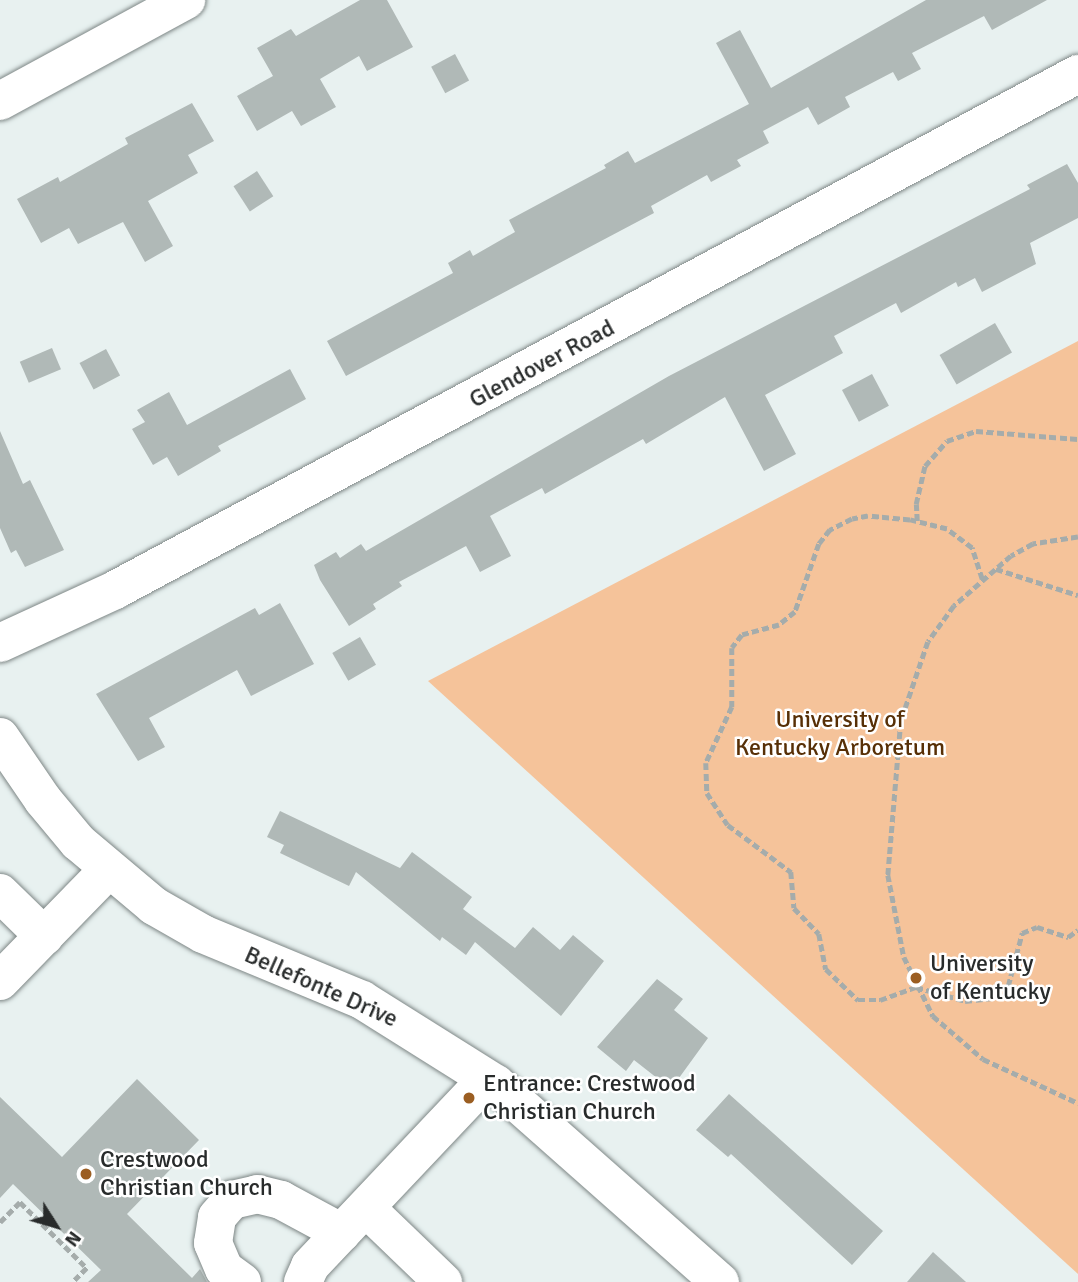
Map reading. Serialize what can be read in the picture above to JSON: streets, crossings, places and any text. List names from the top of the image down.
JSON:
{
  "streets": {
    "street": ["Glendover Road", "Bellefonte Drive"]
  },
  "parks": ["University of Kentucky Arboretum"],
  "places": ["University of Kentucky", "Entrance: Crestwood Christian Church", "Crestwood Christian Church"],
  "north": "bottom right"
}
